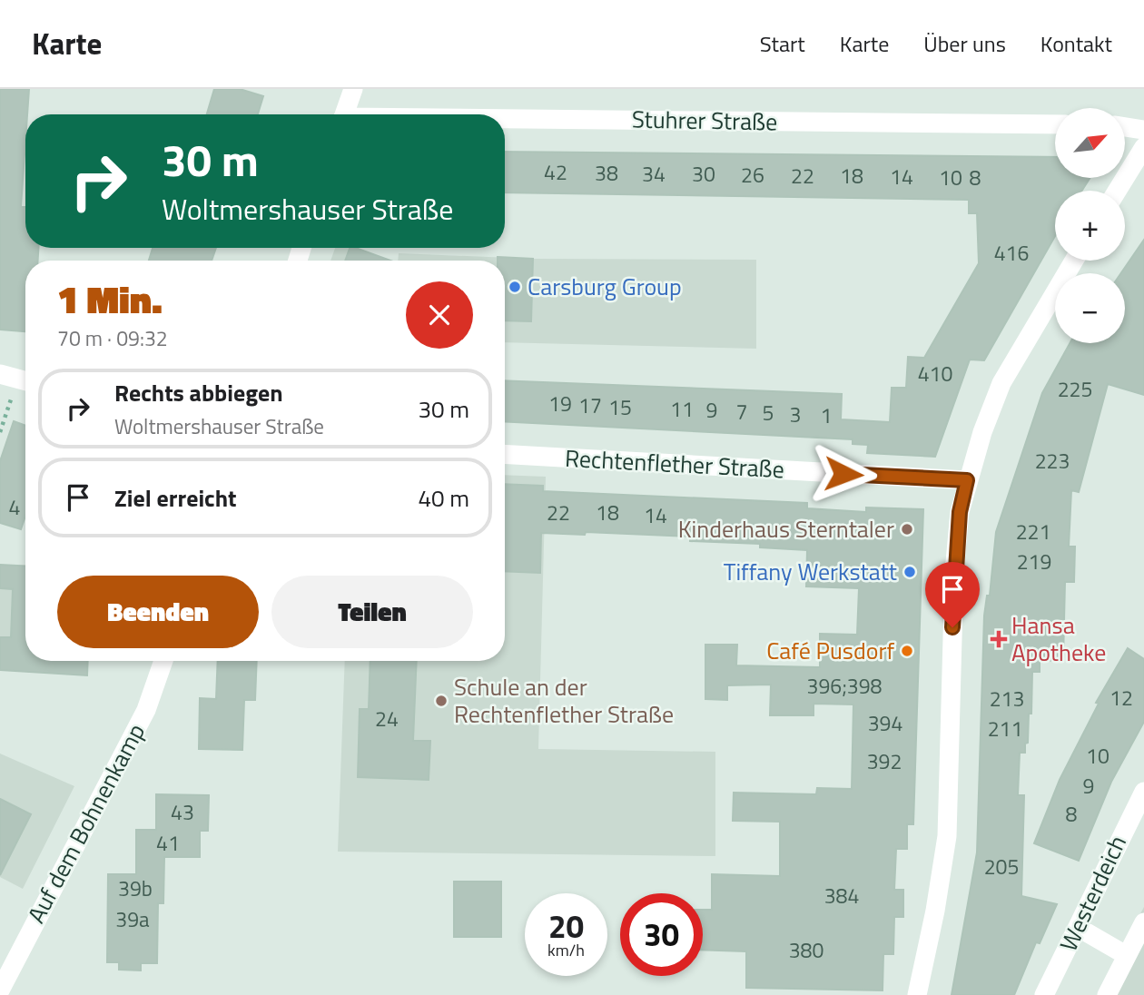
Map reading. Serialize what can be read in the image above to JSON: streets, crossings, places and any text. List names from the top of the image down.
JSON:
{
  "streets": {
    "street": [
      "Stuhrer Straße",
      "Rechtenflether Straße",
      "Auf dem Bohnenkamp",
      "Westerdeich"
    ]
  },
  "places": {
    "other": [
      "Carsburg Group",
      "Kinderhaus Sterntaler",
      "Tiffany Werkstatt",
      "Café Pusdorf",
      "Schule an der Rechtenflether Straße"
    ],
    "health": ["Hansa Apotheke"]
  },
  "house_numbers": [
    "42",
    "38",
    "34",
    "30",
    "26",
    "22",
    "18",
    "14",
    "10",
    "8",
    "416",
    "410",
    "225",
    "19",
    "17",
    "15",
    "11",
    "9",
    "7",
    "5",
    "3",
    "1",
    "223",
    "4",
    "22",
    "18",
    "14",
    "221",
    "219",
    "396;398",
    "12",
    "213",
    "24",
    "394",
    "211",
    "10",
    "392",
    "9",
    "43",
    "8",
    "41",
    "205",
    "39b",
    "384",
    "39a",
    "380"
  ],
  "north": "top right",
  "page": {
    "header": "Karte",
    "nav": [
      "Start",
      "Karte",
      "Über uns",
      "Kontakt"
    ],
    "map_buttons": ["+", "−"],
    "turn": ["30 m", "Woltmershauser Straße"],
    "heading": ["1 Min.", "70 m · 09:32"],
    "list": [
      {
        "name": "Rechts abbiegen",
        "note": "Woltmershauser Straße",
        "value": "30 m"
      },
      {
        "name": "Ziel erreicht",
        "value": "40 m"
      }
    ],
    "buttons": ["Beenden", "Teilen"],
    "speed": "20 km/h",
    "limit": "30"
  }
}
